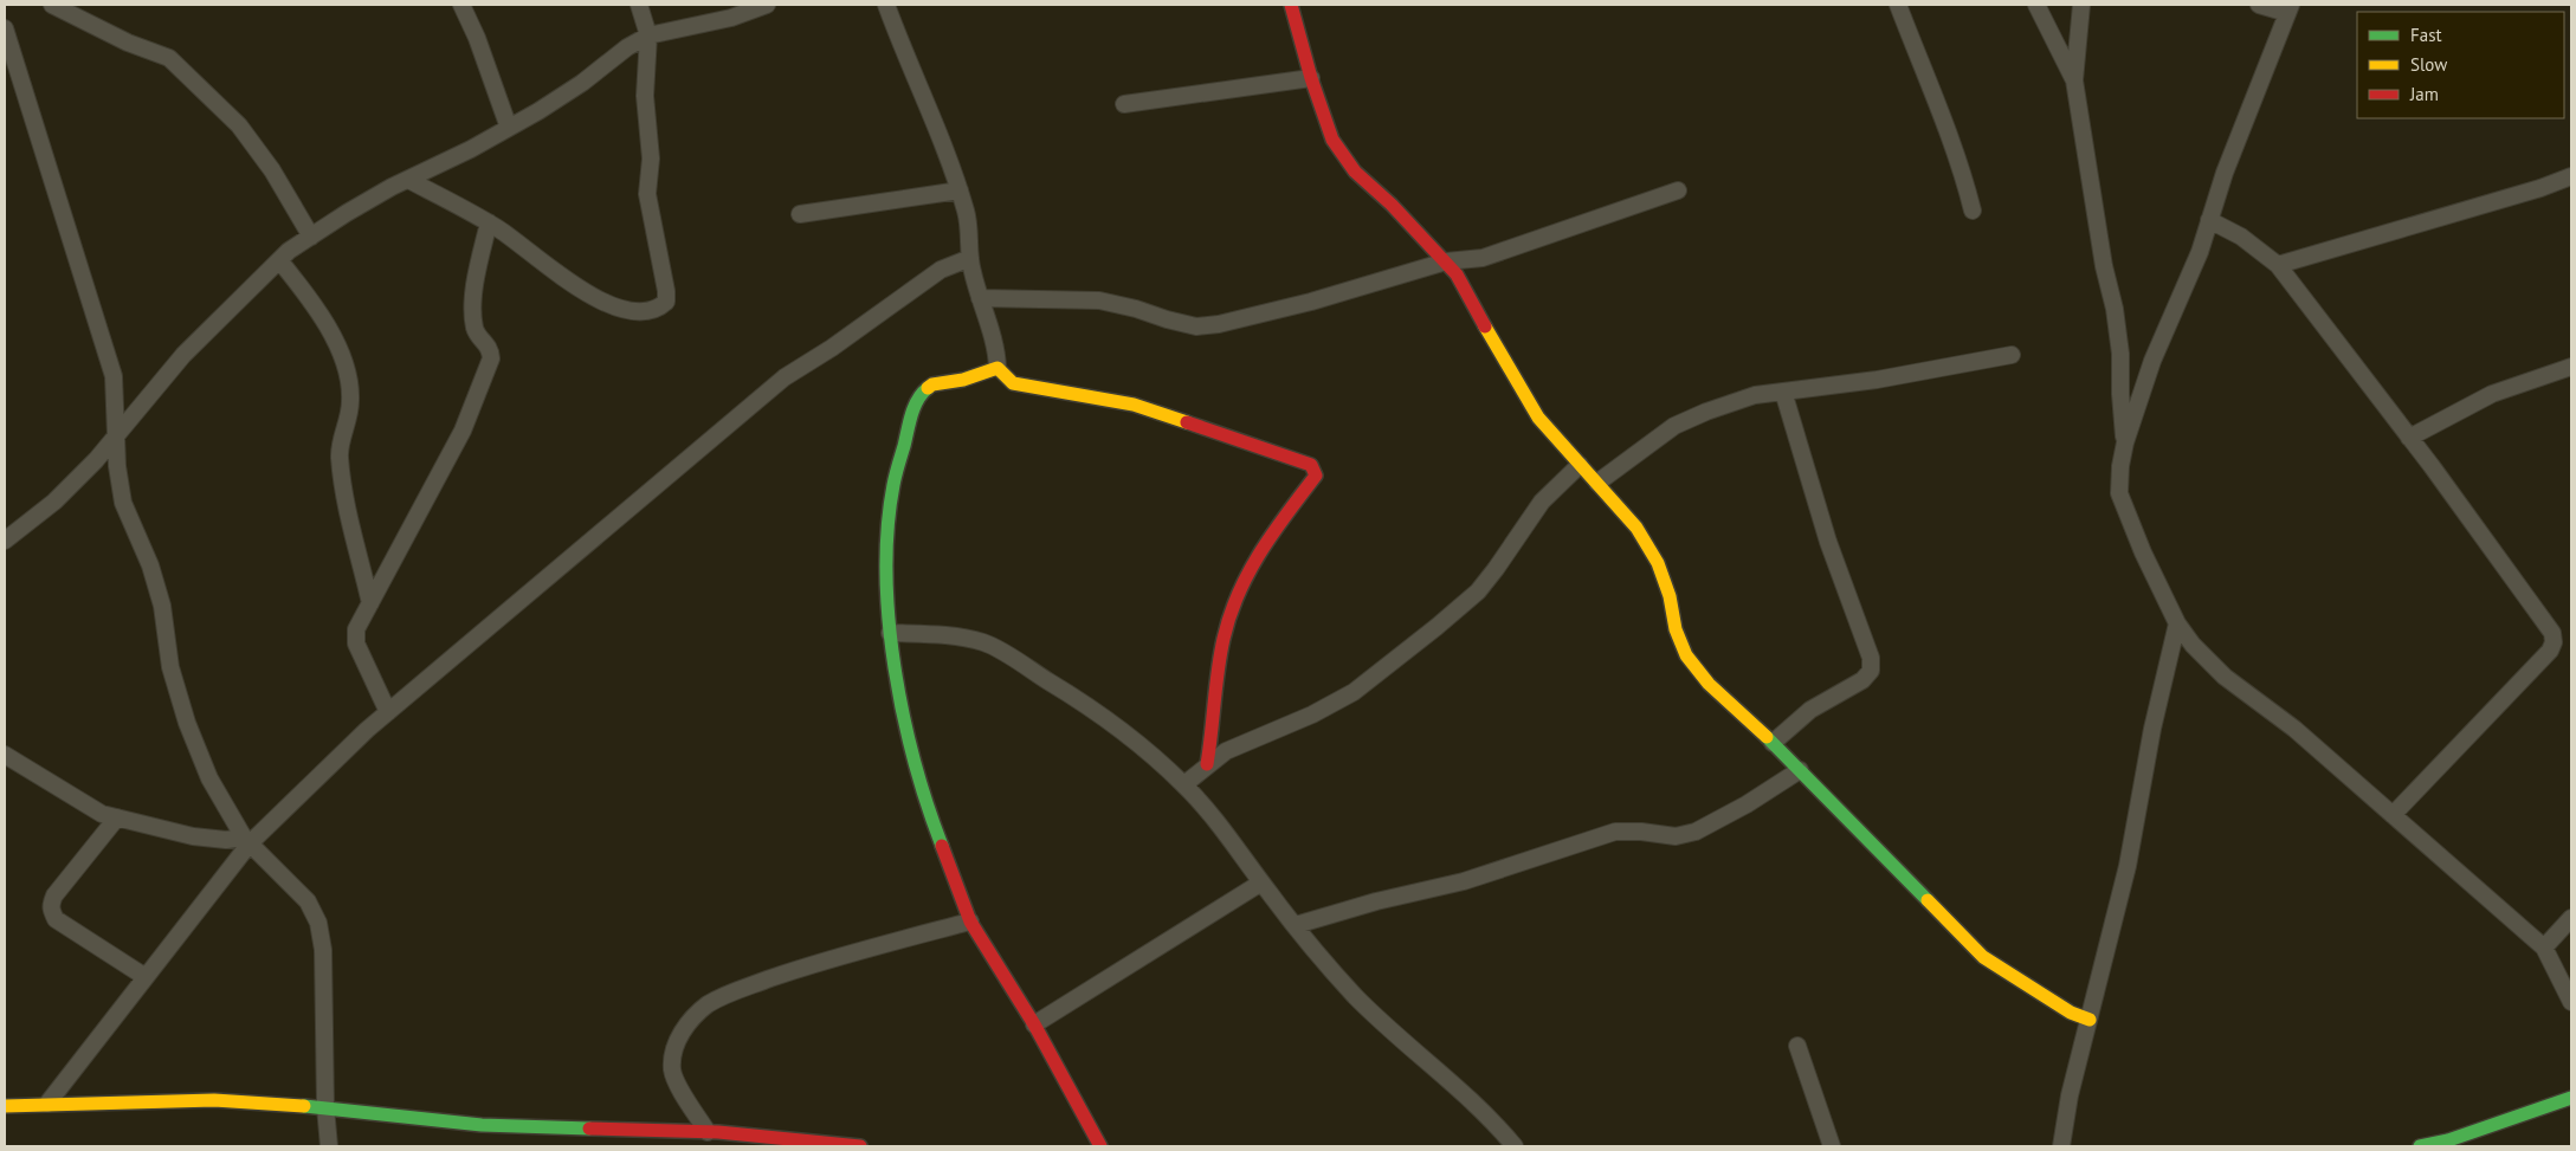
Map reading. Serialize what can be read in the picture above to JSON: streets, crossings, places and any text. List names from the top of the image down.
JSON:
{
  "legend": ["Fast", "Slow", "Jam"]
}
